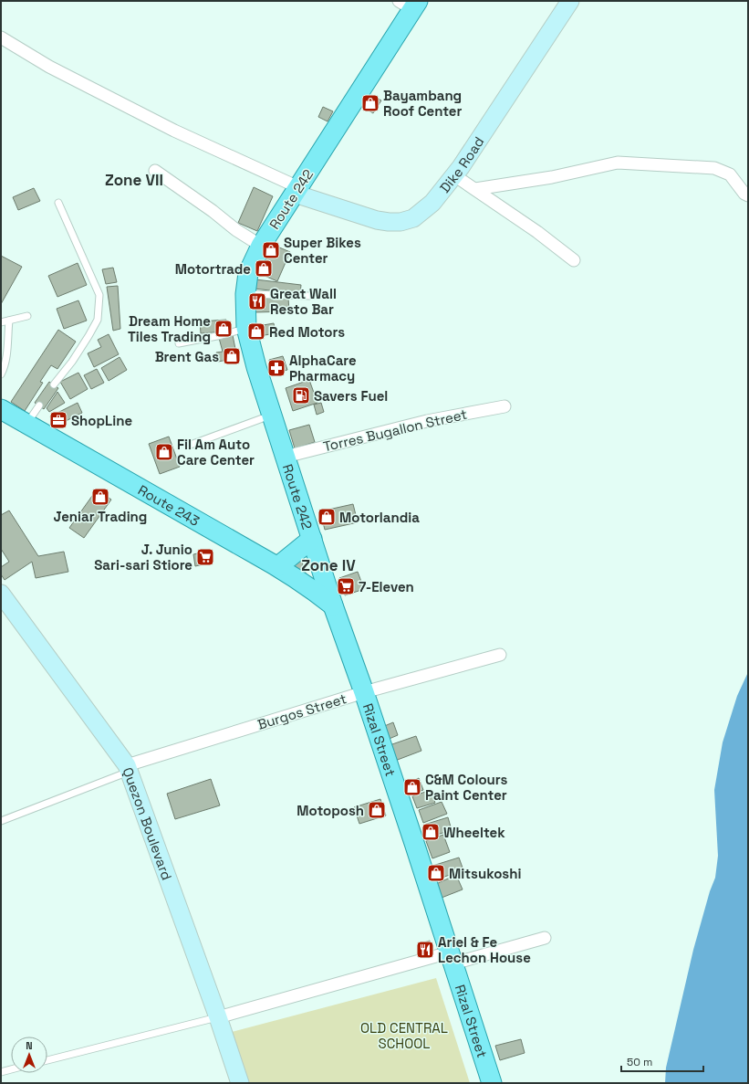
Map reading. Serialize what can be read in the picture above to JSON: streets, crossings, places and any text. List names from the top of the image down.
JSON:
{
  "streets": {
    "main road": ["Route 242", "Route 243", "Rizal Street"],
    "street": [
      "Dike Road",
      "Torres Bugallon Street",
      "Burgos Street",
      "Quezon Boulevard"
    ]
  },
  "crossings": [
    ["Dike Road", "Route 242"],
    ["Route 242", "Torres Bugallon Street"],
    ["Route 242", "Route 243"],
    ["Route 242", "Rizal Street"],
    ["Route 243", "Rizal Street"],
    ["Burgos Street", "Rizal Street"],
    ["Burgos Street", "Quezon Boulevard"]
  ],
  "districts": ["Zone VII", "Zone IV"],
  "parks": ["OLD CENTRAL SCHOOL"],
  "places": {
    "shop": [
      "Bayambang Roof Center",
      "Super Bikes Center",
      "Motortrade",
      "Dream Home Tiles Trading",
      "Red Motors",
      "Brent Gas",
      "Fil Am Auto Care Center",
      "Jeniar Trading",
      "Motorlandia",
      "C&M Colours Paint Center",
      "Motoposh",
      "Wheeltek",
      "Mitsukoshi"
    ],
    "restaurant": ["Great Wall Resto Bar", "Ariel & Fe Lechon House"],
    "pharmacy": ["AlphaCare Pharmacy"],
    "fuel station": ["Savers Fuel"],
    "office": ["ShopLine"],
    "supermarket": ["J. Junio Sari-sari Stiore", "7-Eleven"]
  },
  "scale_bar": "50 m",
  "north": "top"
}
